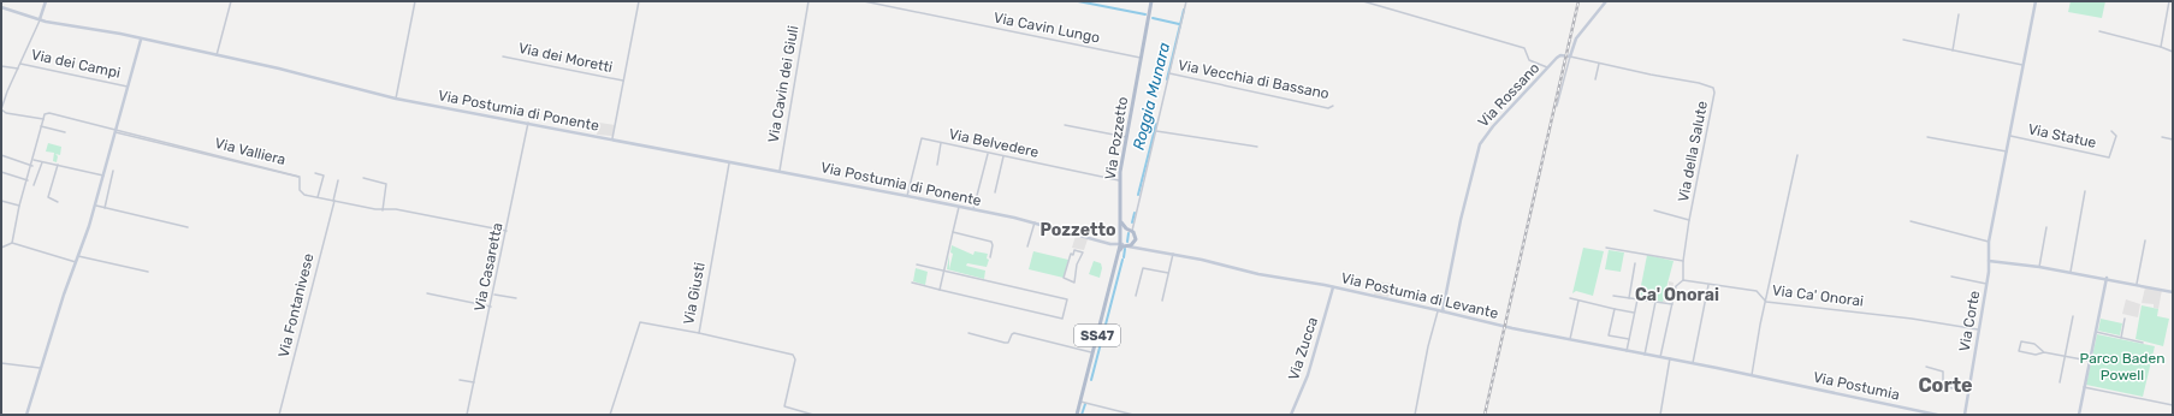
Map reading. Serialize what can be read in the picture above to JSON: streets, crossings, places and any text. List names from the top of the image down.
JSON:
{
  "streets": {
    "main road": [
      "Via Rossano",
      "Via Postumia di Ponente",
      "Via Statue",
      "Via Pozzetto",
      "Via Postumia di Levante",
      "Via Corte",
      "SS47",
      "Via Zucca",
      "Via Postumia"
    ],
    "street": [
      "Via Cavin Lungo",
      "Via dei Moretti",
      "Via dei Campi",
      "Via Vecchia di Bassano",
      "Via Cavin dei Giuli",
      "Via Belvedere",
      "Via Valliera",
      "Via della Salute",
      "Via Casaretta",
      "Via Giusti",
      "Via Ca' Onorai",
      "Via Fontanivese"
    ]
  },
  "crossings": [
    ["Via Cavin Lungo", "Via Pozzetto"],
    ["Via Cavin Lungo", "SS47"],
    ["Via Cavin dei Giuli", "Via Postumia di Ponente"],
    ["Via Rossano", "Via della Salute"],
    ["Via Rossano", "Via Postumia di Levante"],
    ["Via Postumia di Ponente", "Via Pozzetto"],
    ["Via Postumia di Ponente", "Via Belvedere"],
    ["Via Postumia di Ponente", "Via Casaretta"],
    ["Via Postumia di Ponente", "Via Giusti"],
    ["Via Statue", "Via Corte"],
    ["Via Pozzetto", "Via Belvedere"],
    ["Via Pozzetto", "Via Postumia di Levante"],
    ["Via Pozzetto", "SS47"],
    ["Via della Salute", "Via Ca' Onorai"],
    ["Via Postumia di Levante", "Via Zucca"],
    ["Via Postumia di Levante", "Via Postumia"],
    ["Via Ca' Onorai", "Via Corte"]
  ],
  "districts": ["Pozzetto", "Ca' Onorai", "Corte"],
  "water": ["Roggia Munara"],
  "parks": ["Parco Baden Powell"]
}
